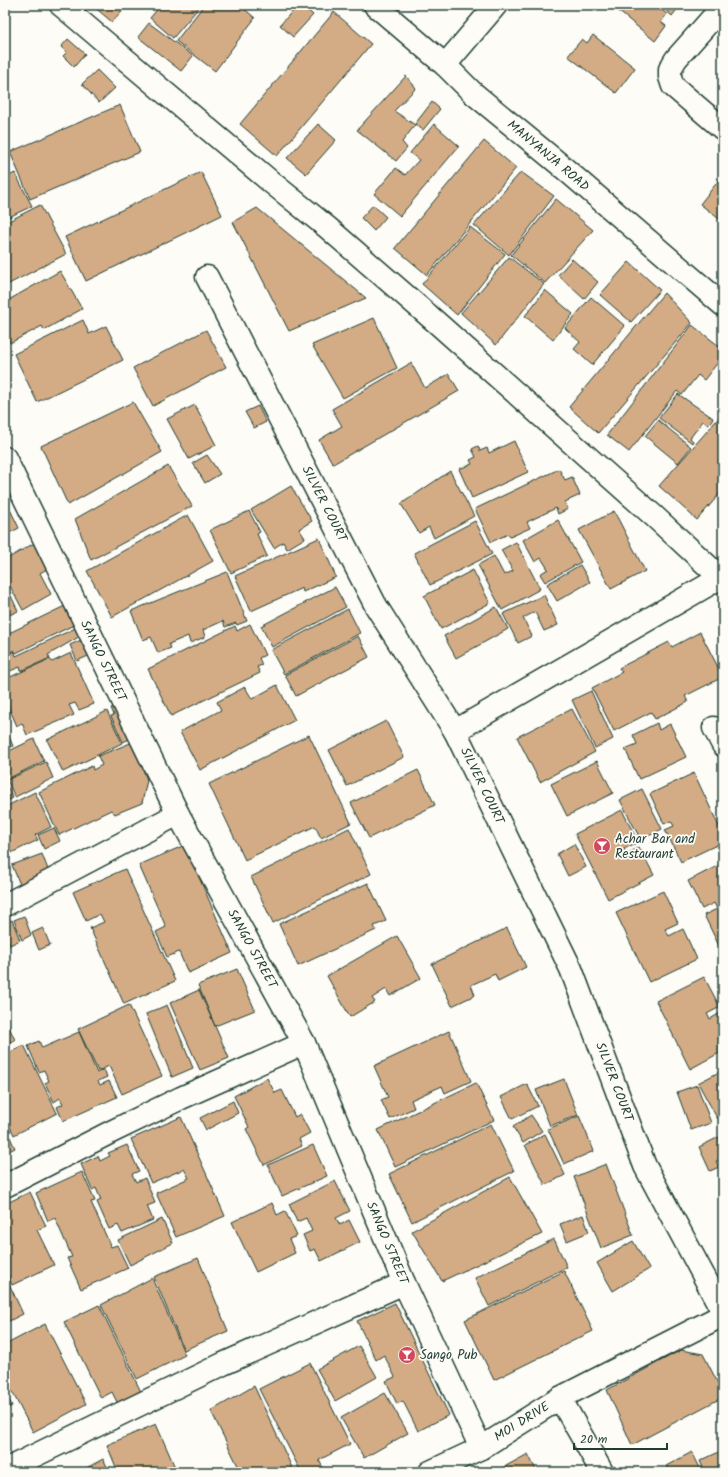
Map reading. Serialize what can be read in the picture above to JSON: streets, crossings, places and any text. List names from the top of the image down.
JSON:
{
  "streets": {
    "street": [
      "MANYANJA ROAD",
      "SILVER COURT",
      "SANGO STREET",
      "MOI DRIVE"
    ]
  },
  "crossings": [
    ["SANGO STREET", "MOI DRIVE"]
  ],
  "places": {
    "bar": ["Achar Bar and Restaurant", "Sango Pub"]
  },
  "scale_bar": "20 m"
}
